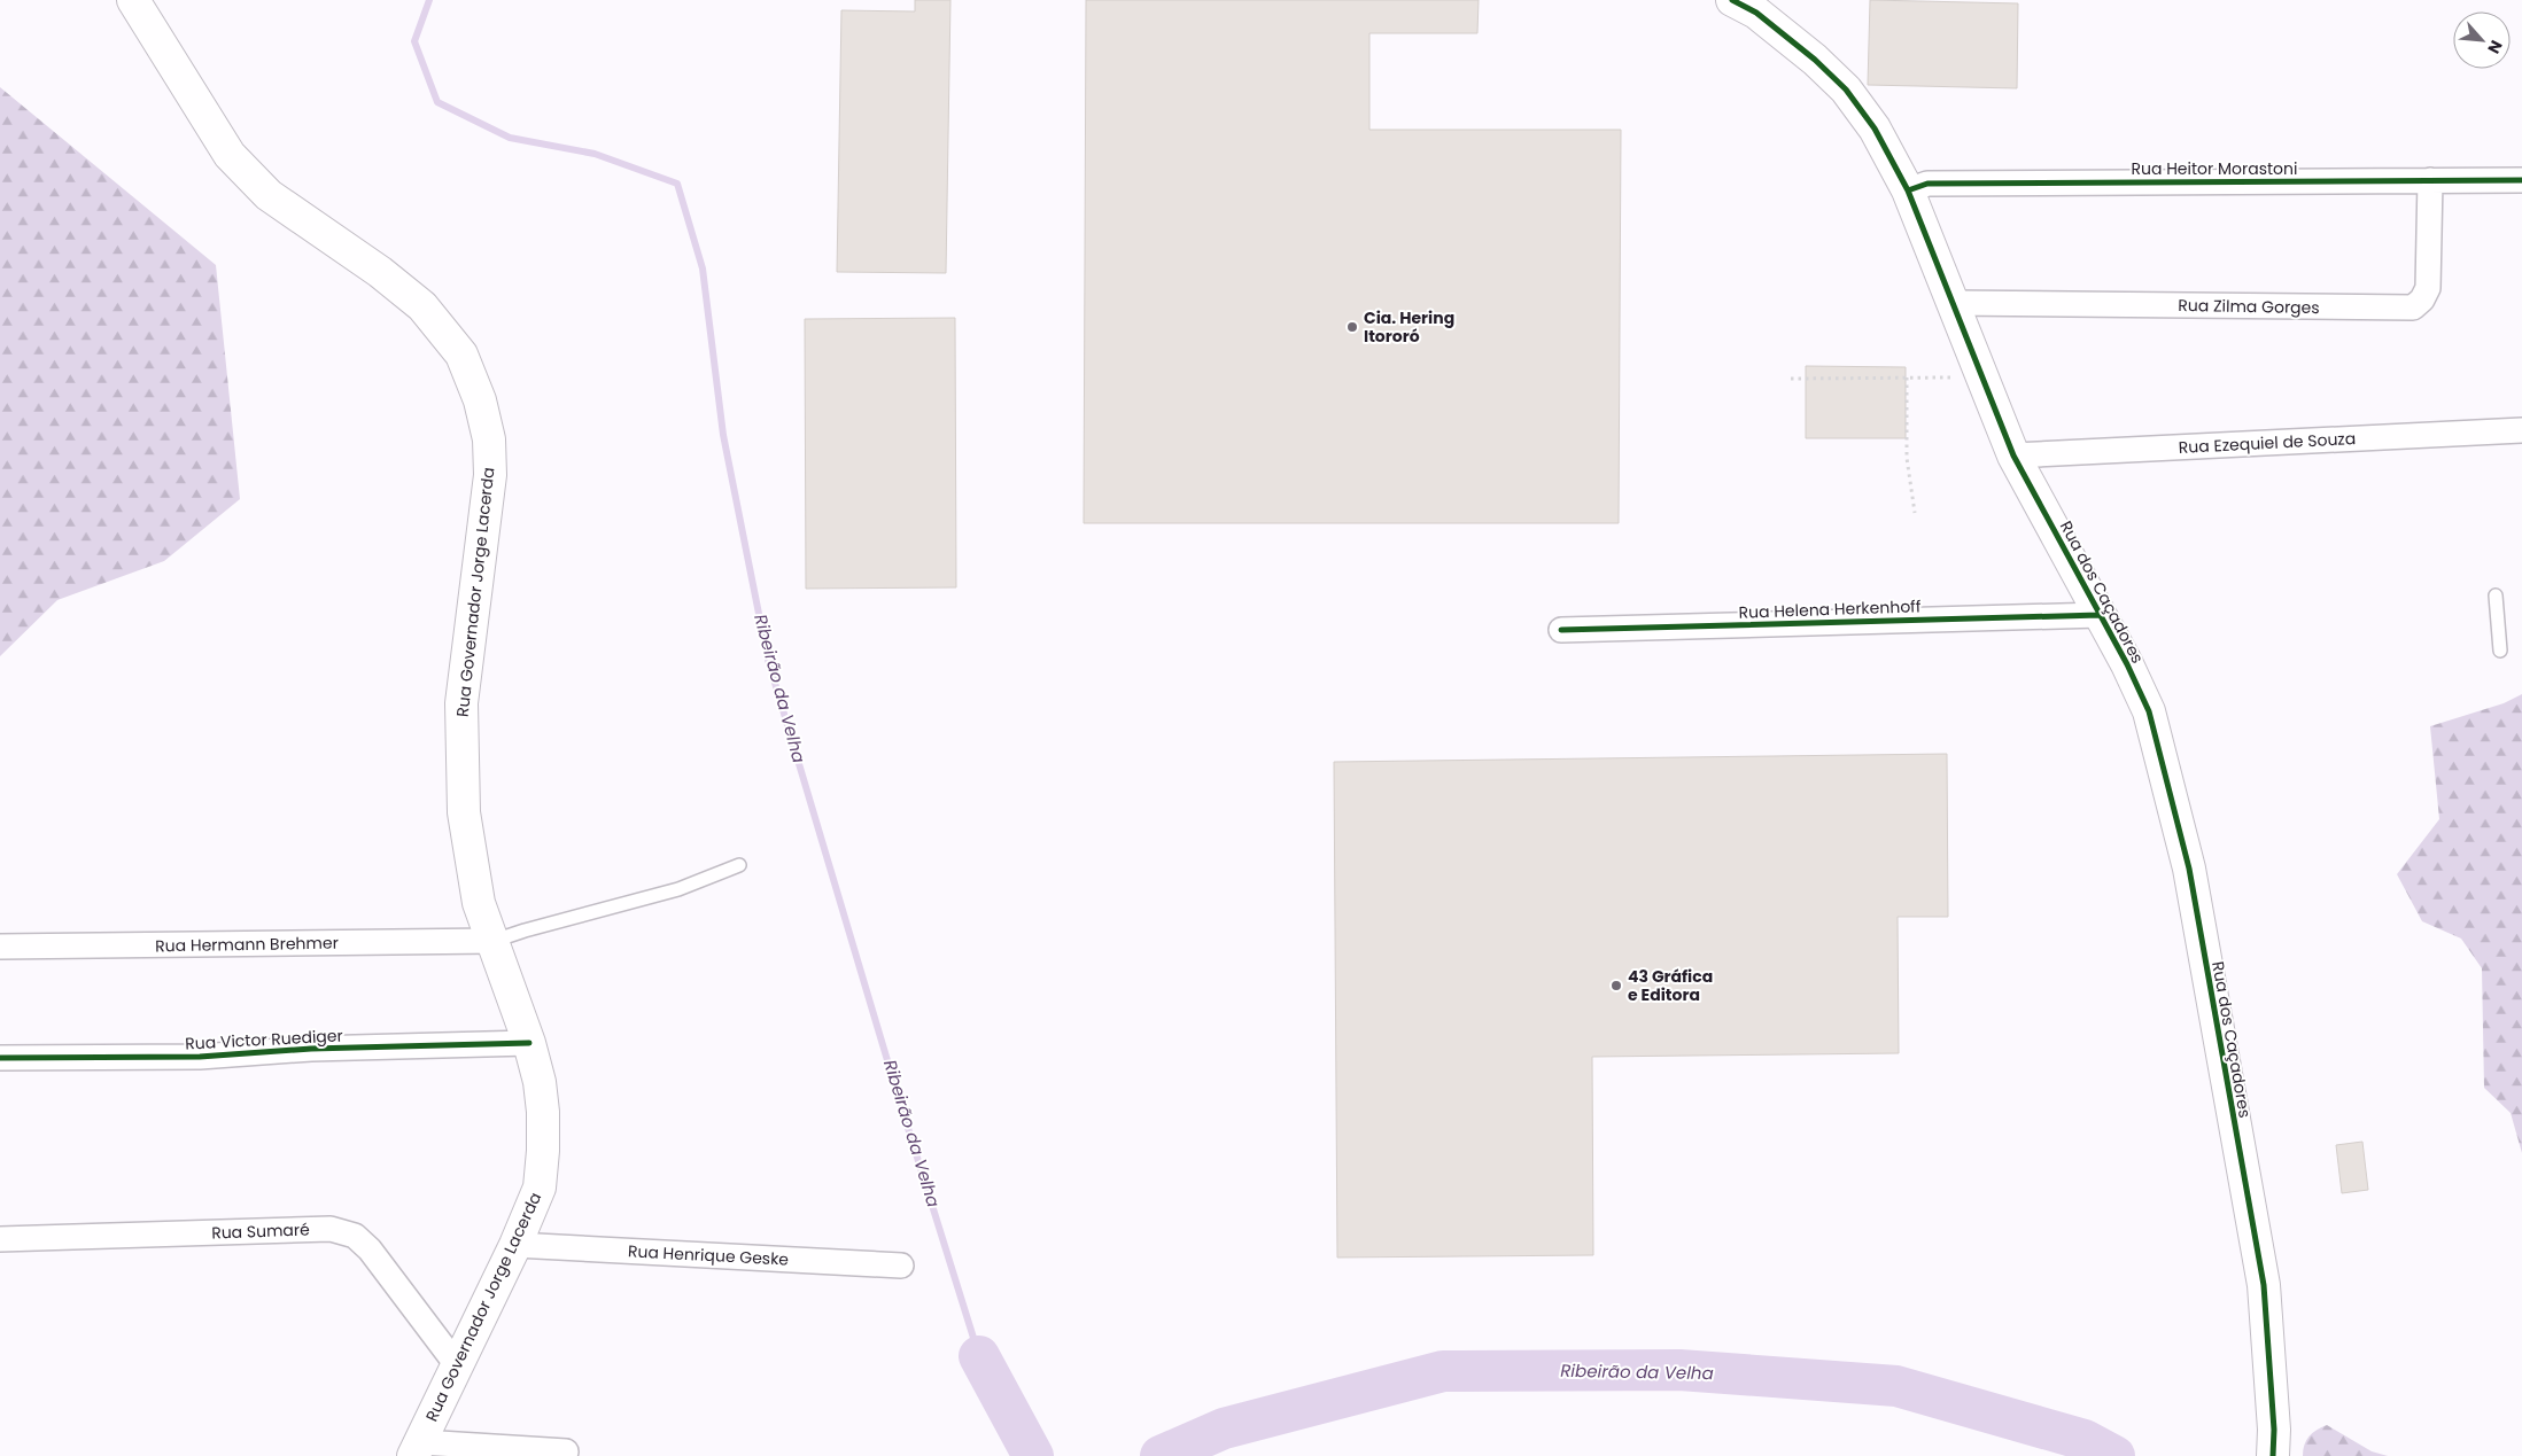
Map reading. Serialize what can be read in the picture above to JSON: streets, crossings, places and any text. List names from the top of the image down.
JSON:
{
  "streets": {
    "main road": ["Rua Governador Jorge Lacerda", "Rua dos Caçadores"],
    "street": [
      "Rua Heitor Morastoni",
      "Rua Zilma Gorges",
      "Rua Ezequiel de Souza",
      "Rua Helena Herkenhoff",
      "Rua Hermann Brehmer",
      "Rua Victor Ruediger",
      "Rua Sumaré",
      "Rua Henrique Geske"
    ]
  },
  "crossings": [
    ["Rua Heitor Morastoni", "Rua Zilma Gorges"],
    ["Rua Heitor Morastoni", "Rua dos Caçadores"],
    ["Rua Zilma Gorges", "Rua dos Caçadores"],
    ["Rua Ezequiel de Souza", "Rua dos Caçadores"],
    ["Rua Governador Jorge Lacerda", "Rua Hermann Brehmer"],
    ["Rua Governador Jorge Lacerda", "Rua Victor Ruediger"],
    ["Rua Governador Jorge Lacerda", "Rua Sumaré"],
    ["Rua Governador Jorge Lacerda", "Rua Henrique Geske"],
    ["Rua dos Caçadores", "Rua Helena Herkenhoff"]
  ],
  "water": ["Ribeirão da Velha"],
  "places": ["Cia. Hering Itororó", "43 Gráfica e Editora"],
  "north": "bottom right"
}
